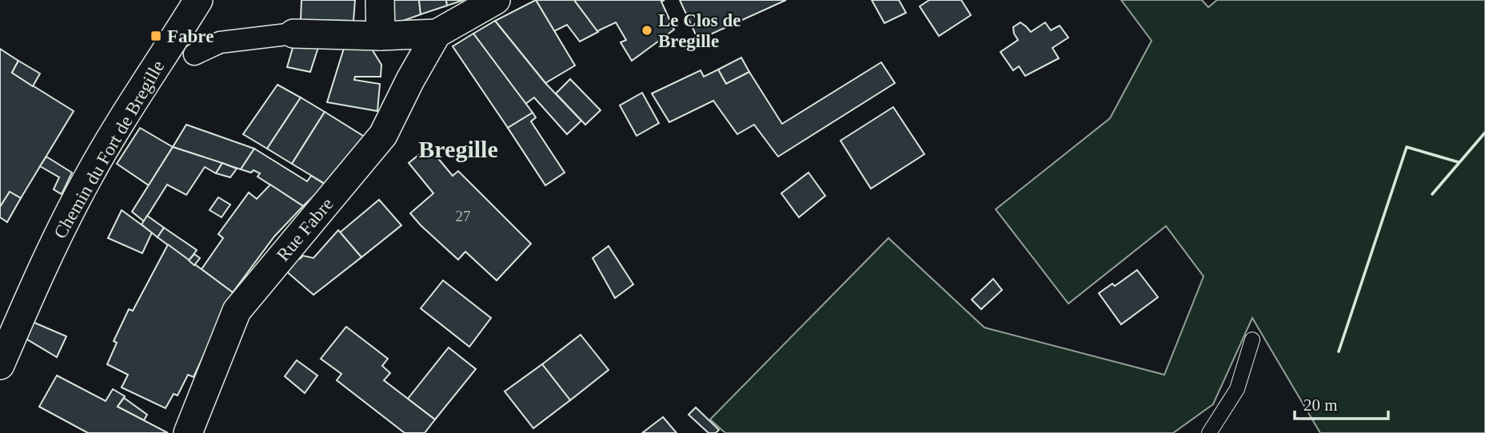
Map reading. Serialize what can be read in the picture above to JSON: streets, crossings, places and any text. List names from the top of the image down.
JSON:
{
  "streets": {
    "street": ["Chemin du Fort de Bregille", "Rue Fabre"]
  },
  "districts": ["Bregille"],
  "places": {
    "other": ["Le Clos de Bregille"],
    "transit": ["Fabre"]
  },
  "house_numbers": ["27"],
  "scale_bar": "20 m"
}
